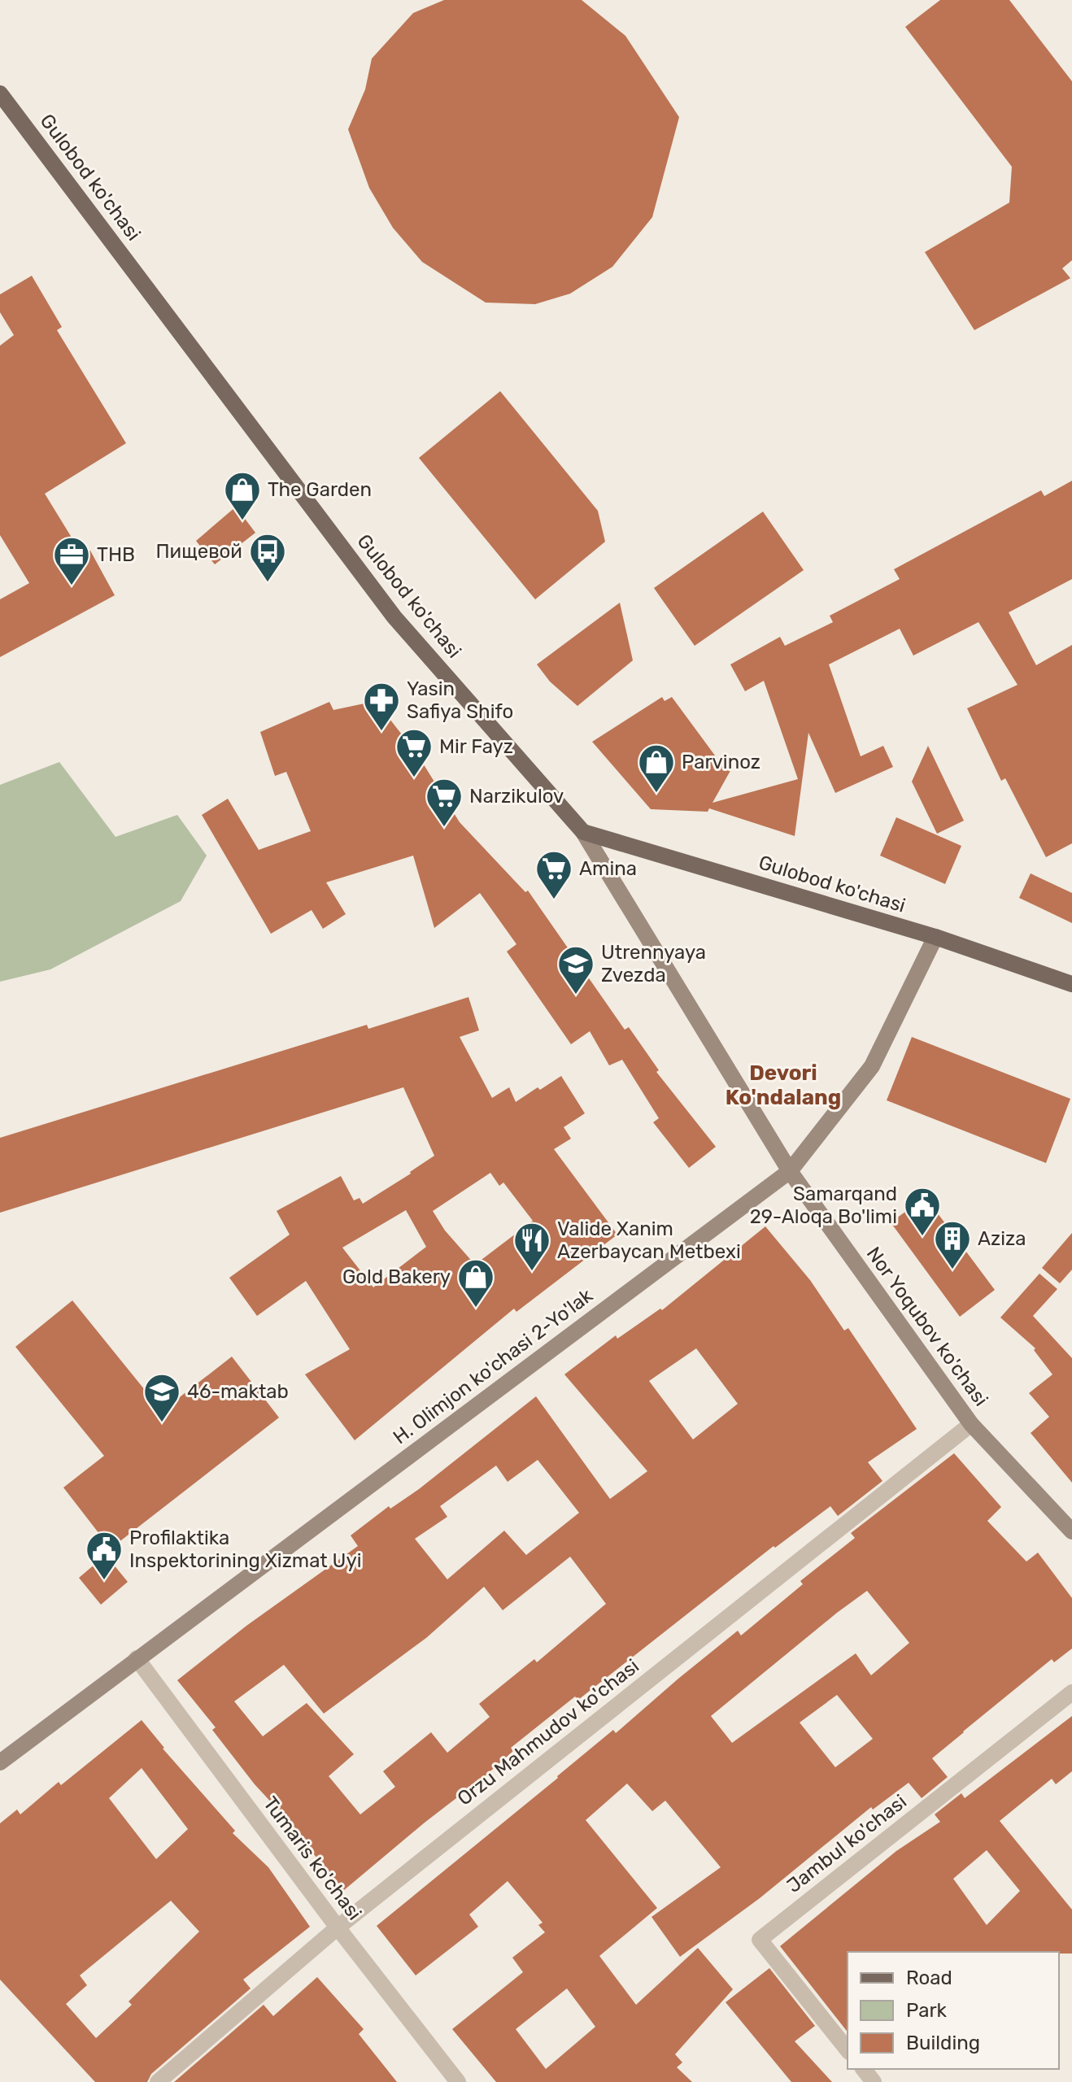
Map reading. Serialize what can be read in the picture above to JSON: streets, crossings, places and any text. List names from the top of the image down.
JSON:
{
  "streets": {
    "main road": ["Gulobod ko'chasi", "Nor Yoqubov ko'chasi", "H. Olimjon ko'chasi 2-Yo'lak"],
    "street": ["Orzu Mahmudov ko'chasi", "Jambul ko'chasi", "Tumaris ko'chasi"]
  },
  "crossings": [
    ["Gulobod ko'chasi", "Nor Yoqubov ko'chasi"],
    ["Gulobod ko'chasi", "H. Olimjon ko'chasi 2-Yo'lak"],
    ["Nor Yoqubov ko'chasi", "H. Olimjon ko'chasi 2-Yo'lak"],
    ["Nor Yoqubov ko'chasi", "Orzu Mahmudov ko'chasi"],
    ["H. Olimjon ko'chasi 2-Yo'lak", "Tumaris ko'chasi"],
    ["Orzu Mahmudov ko'chasi", "Tumaris ko'chasi"]
  ],
  "districts": ["Devori Ko'ndalang"],
  "places": {
    "shop": ["The Garden", "Parvinoz", "Gold Bakery"],
    "bus stop": ["Пищевой"],
    "office": ["THB"],
    "pharmacy": ["Yasin Safiya Shifo"],
    "supermarket": ["Mir Fayz", "Narzikulov", "Amina"],
    "school or university": ["Utrennyaya Zvezda", "46-maktab"],
    "public building": ["Samarqand 29-Aloqa Bo'limi", "Profilaktika Inspektorining Xizmat Uyi"],
    "building": ["Aziza"],
    "restaurant": ["Valide Xanim Azerbaycan Metbexi"]
  },
  "legend": ["Road", "Park", "Building"]
}
